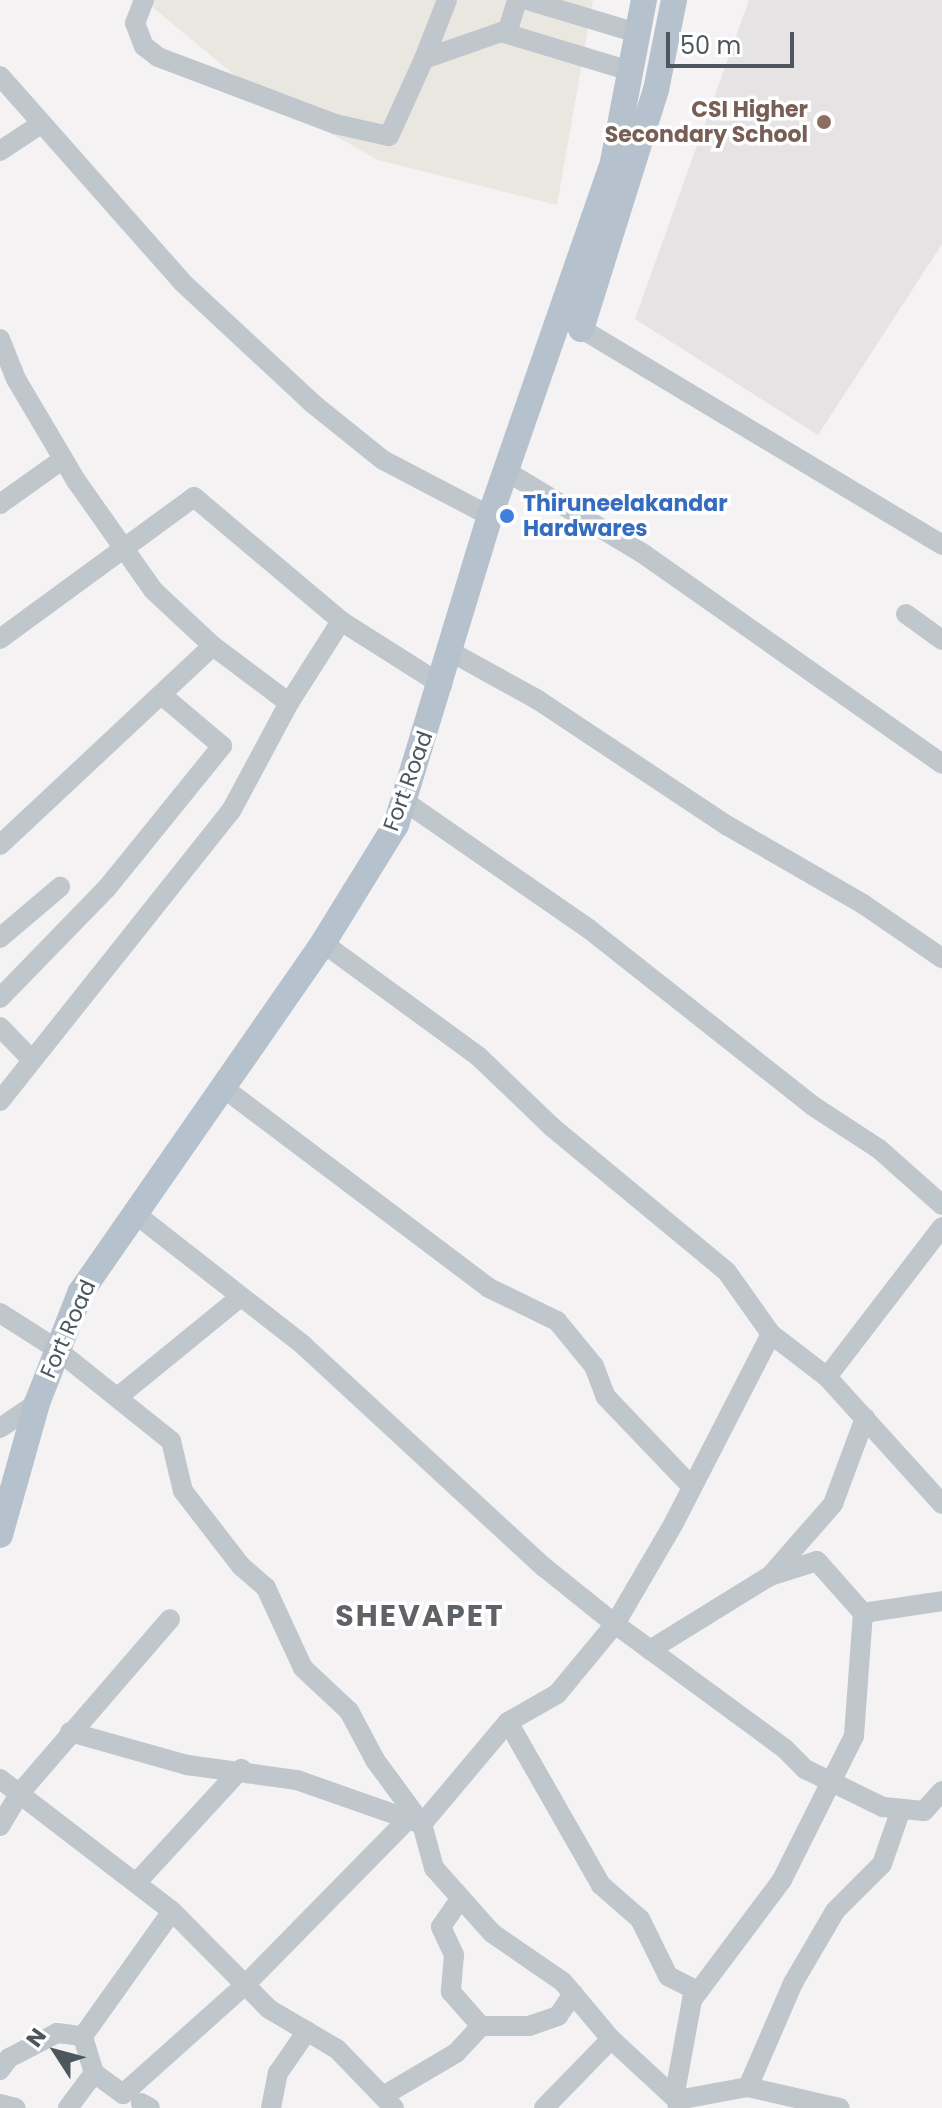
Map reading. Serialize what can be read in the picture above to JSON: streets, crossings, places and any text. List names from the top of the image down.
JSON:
{
  "streets": {
    "main road": ["Fort Road"]
  },
  "districts": ["SHEVAPET"],
  "places": ["CSI Higher Secondary School", "Thiruneelakandar Hardwares"],
  "scale_bar": "50 m",
  "north": "top left"
}
